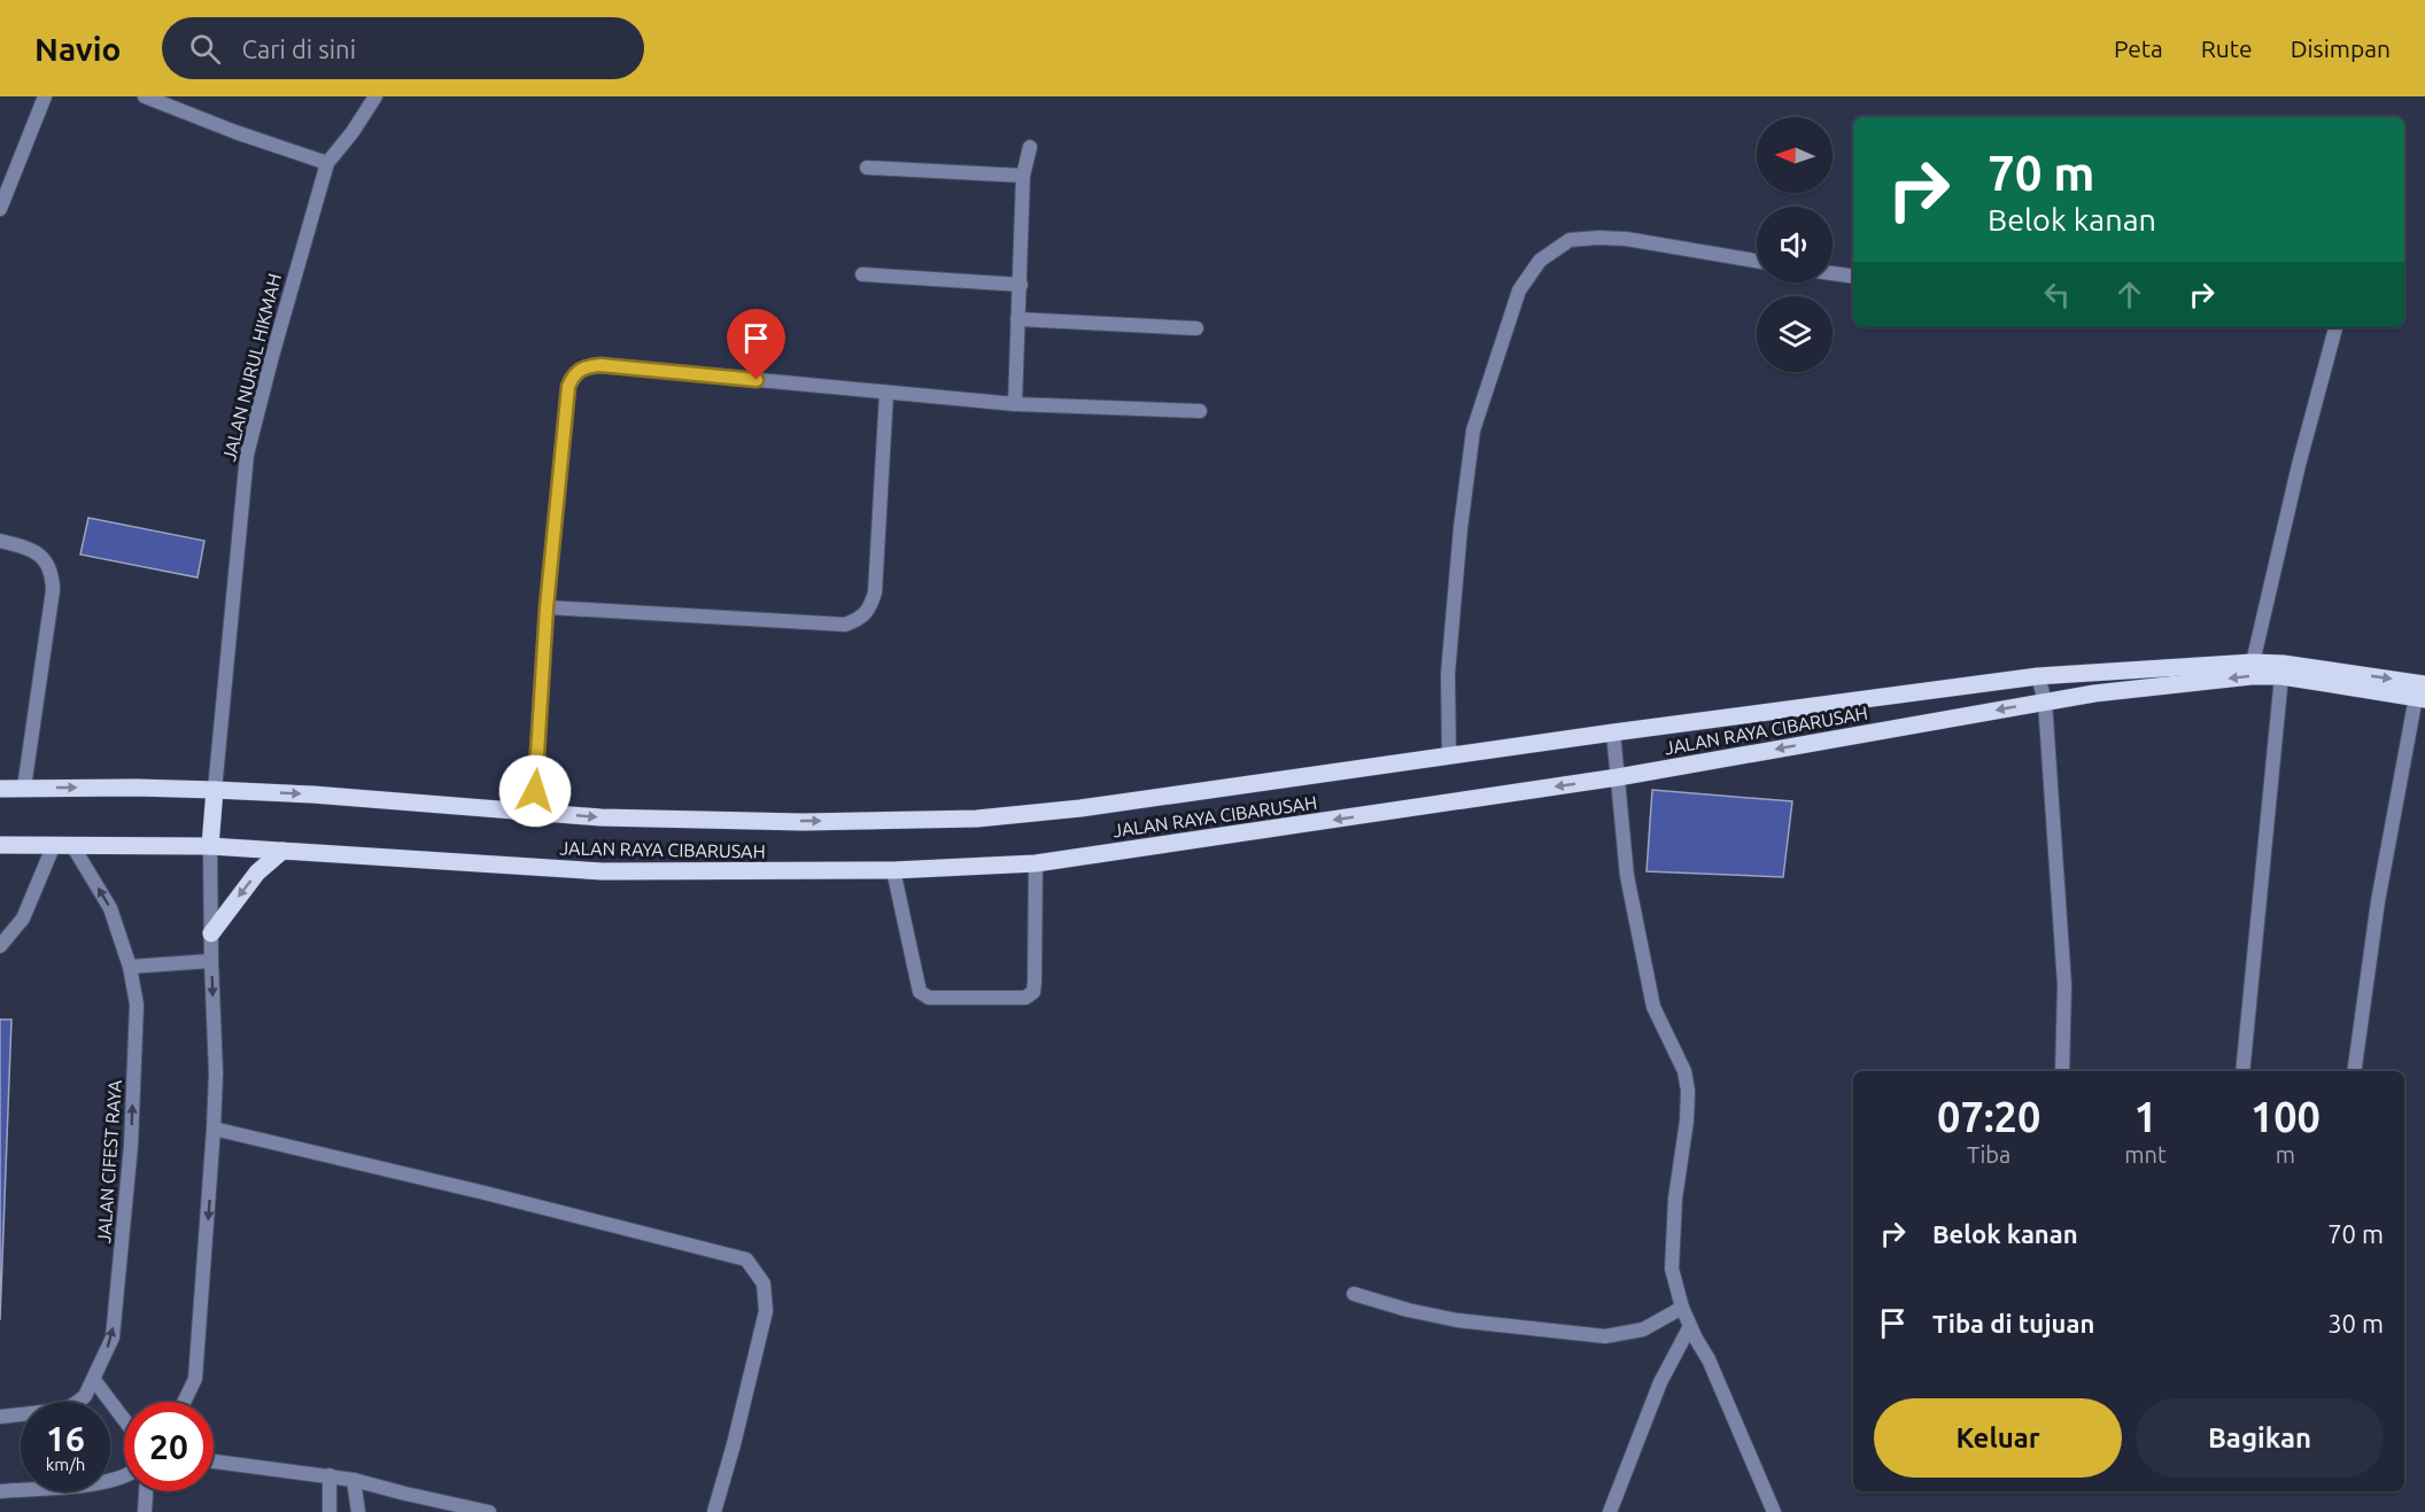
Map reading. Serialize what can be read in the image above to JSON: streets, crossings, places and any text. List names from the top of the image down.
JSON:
{
  "streets": {
    "main road": ["JALAN RAYA CIBARUSAH"],
    "street": ["JALAN NURUL HIKMAH", "JALAN CIFEST RAYA"]
  },
  "crossings": [
    ["JALAN NURUL HIKMAH", "JALAN RAYA CIBARUSAH"],
    ["JALAN RAYA CIBARUSAH", "JALAN CIFEST RAYA"]
  ],
  "north": "left",
  "page": {
    "header": "Navio",
    "search": "Cari di sini",
    "nav": ["Peta", "Rute", "Disimpan"],
    "turn": ["70 m", "Belok kanan"],
    "eta": [
      "07:20",
      "Tiba",
      "1",
      "mnt",
      "100",
      "m"
    ],
    "list": [
      {
        "name": "Belok kanan",
        "value": "70 m"
      },
      {
        "name": "Tiba di tujuan",
        "value": "30 m"
      }
    ],
    "buttons": ["Keluar", "Bagikan"],
    "speed": "16 km/h",
    "limit": "20"
  }
}
